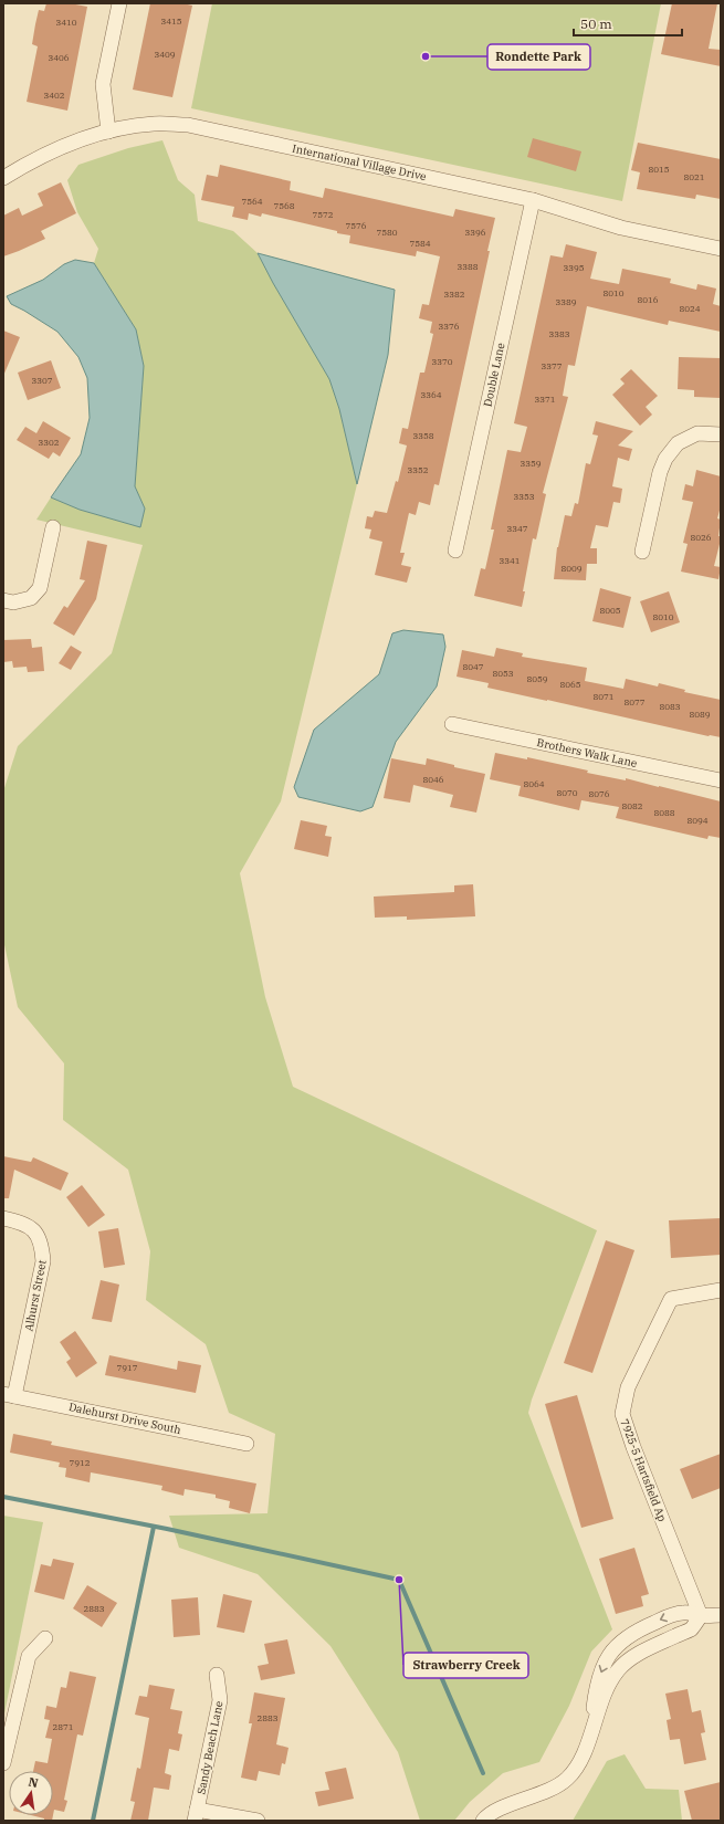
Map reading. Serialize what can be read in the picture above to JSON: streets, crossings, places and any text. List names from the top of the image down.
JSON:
{
  "streets": {
    "street": [
      "International Village Drive",
      "Double Lane",
      "Brothers Walk Lane",
      "Alhurst Street",
      "Dalehurst Drive South",
      "7925-5 Hartsfield Ap",
      "Sandy Beach Lane"
    ]
  },
  "crossings": [
    ["International Village Drive", "Double Lane"],
    ["Alhurst Street", "Dalehurst Drive South"]
  ],
  "places": ["Rondette Park", "Strawberry Creek"],
  "house_numbers": [
    "3415",
    "3410",
    "3409",
    "3406",
    "3402",
    "8015",
    "8021",
    "7564",
    "7568",
    "7572",
    "7576",
    "7580",
    "3396",
    "7584",
    "3388",
    "3395",
    "8010",
    "3382",
    "8016",
    "3389",
    "8024",
    "3376",
    "3383",
    "3370",
    "3377",
    "3307",
    "3364",
    "3371",
    "3358",
    "3302",
    "3359",
    "3352",
    "3353",
    "3347",
    "8026",
    "3341",
    "8009",
    "8005",
    "8010",
    "8047",
    "8053",
    "8059",
    "8065",
    "8071",
    "8077",
    "8083",
    "8089",
    "8046",
    "8064",
    "8070",
    "8076",
    "8082",
    "8088",
    "8094",
    "7917",
    "7912",
    "2883",
    "2883",
    "2871"
  ],
  "scale_bar": "50 m",
  "north": "top"
}
